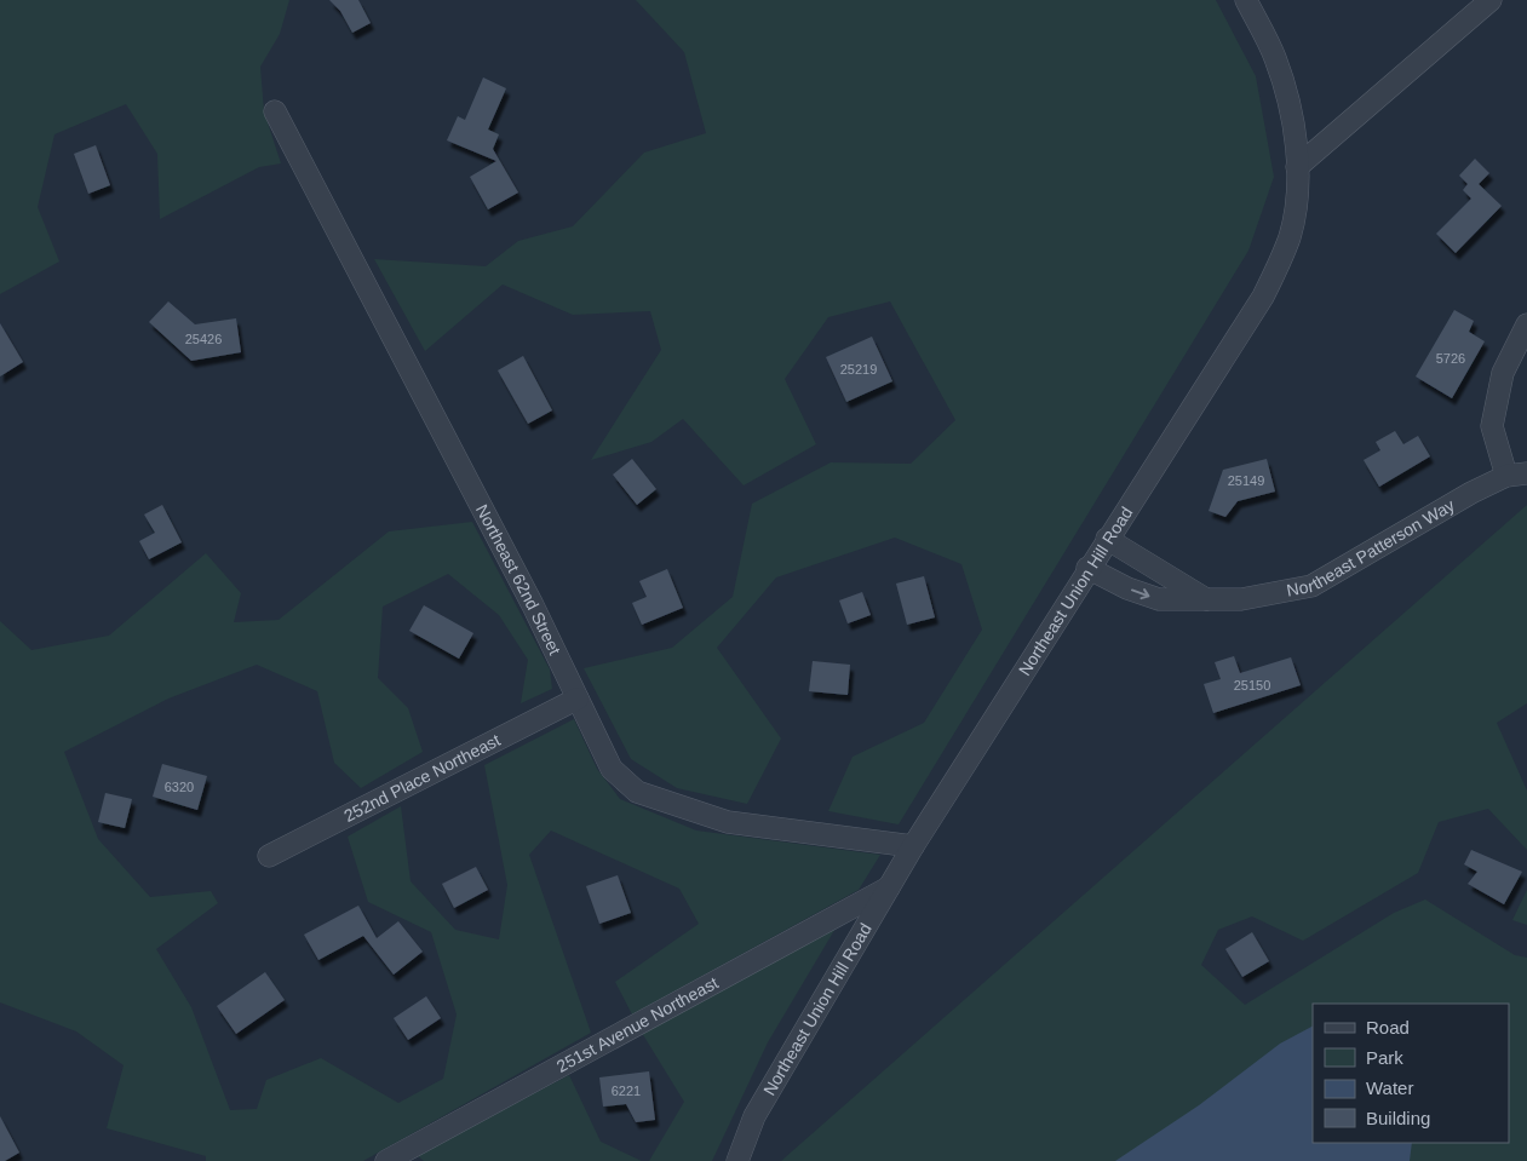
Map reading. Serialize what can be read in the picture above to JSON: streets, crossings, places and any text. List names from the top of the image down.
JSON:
{
  "streets": {
    "street": [
      "Northeast Patterson Way",
      "Northeast 62nd Street",
      "Northeast Union Hill Road",
      "252nd Place Northeast",
      "251st Avenue Northeast"
    ]
  },
  "crossings": [
    ["Northeast Patterson Way", "Northeast Union Hill Road"],
    ["Northeast 62nd Street", "Northeast Union Hill Road"],
    ["Northeast 62nd Street", "252nd Place Northeast"],
    ["Northeast Union Hill Road", "251st Avenue Northeast"]
  ],
  "house_numbers": [
    "25426",
    "5726",
    "25219",
    "25149",
    "25150",
    "6320",
    "6221"
  ],
  "legend": [
    "Road",
    "Park",
    "Water",
    "Building"
  ]
}
